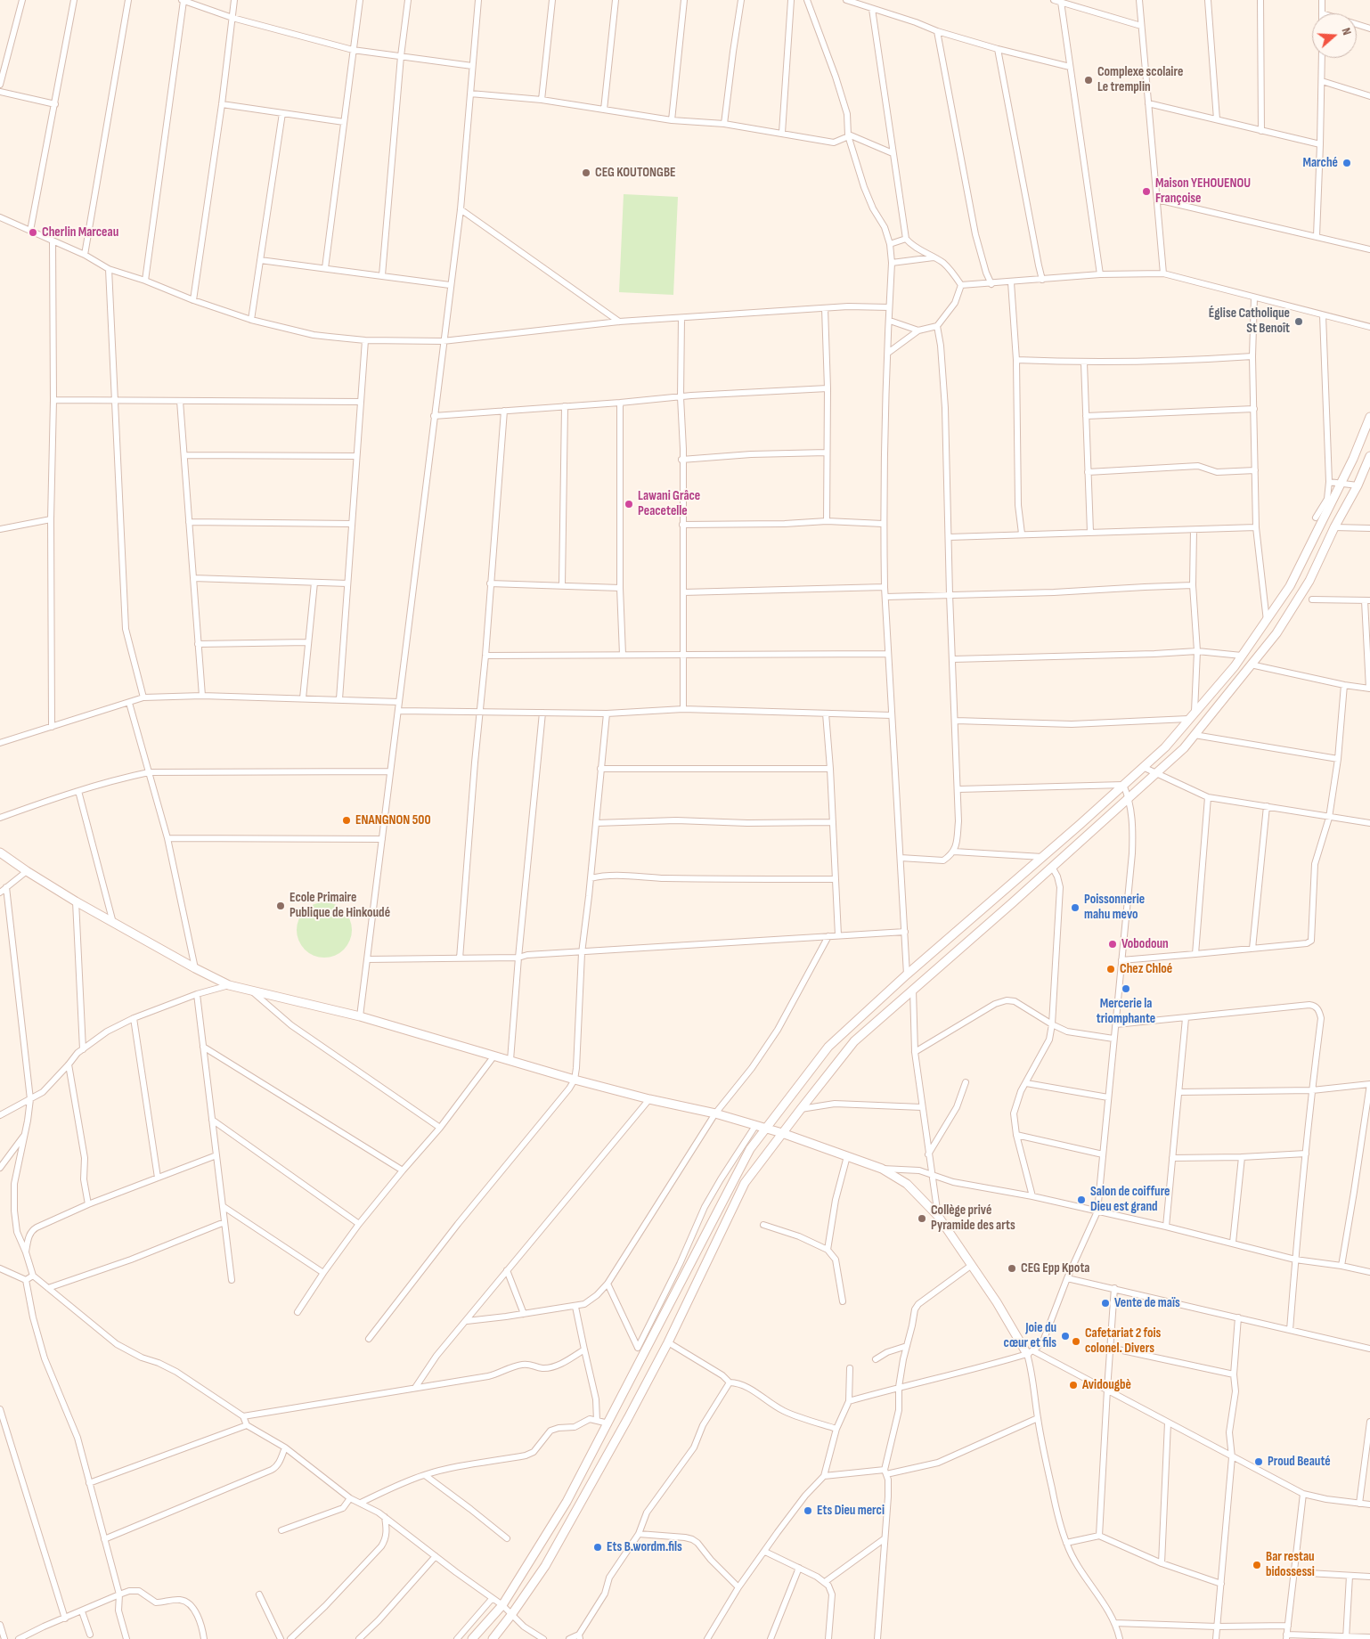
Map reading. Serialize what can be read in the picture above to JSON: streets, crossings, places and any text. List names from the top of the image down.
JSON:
{
  "places": [
    "Complexe scolaire Le tremplin",
    "Marché",
    "CEG KOUTONGBE",
    "Maison YEHOUENOU Françoise",
    "Cherlin Marceau",
    "Église Catholique St Benoît",
    "Lawani Grâce Peacetelle",
    "ENANGNON 500",
    "Ecole Primaire Publique de Hinkoudé",
    "Poissonnerie mahu mevo",
    "Vobodoun",
    "Chez Chloé",
    "Mercerie la triomphante",
    "Salon de coiffure Dieu est grand",
    "Collège privé Pyramide des arts",
    "CEG Epp Kpota",
    "Vente de maïs",
    "Joie du cœur et fils",
    "Cafetariat 2 fois colonel. Divers",
    "Avidougbè",
    "Proud Beauté",
    "Ets Dieu merci",
    "Ets B.wordm.fils",
    "Bar restau bidossessi"
  ],
  "north": "right"
}
